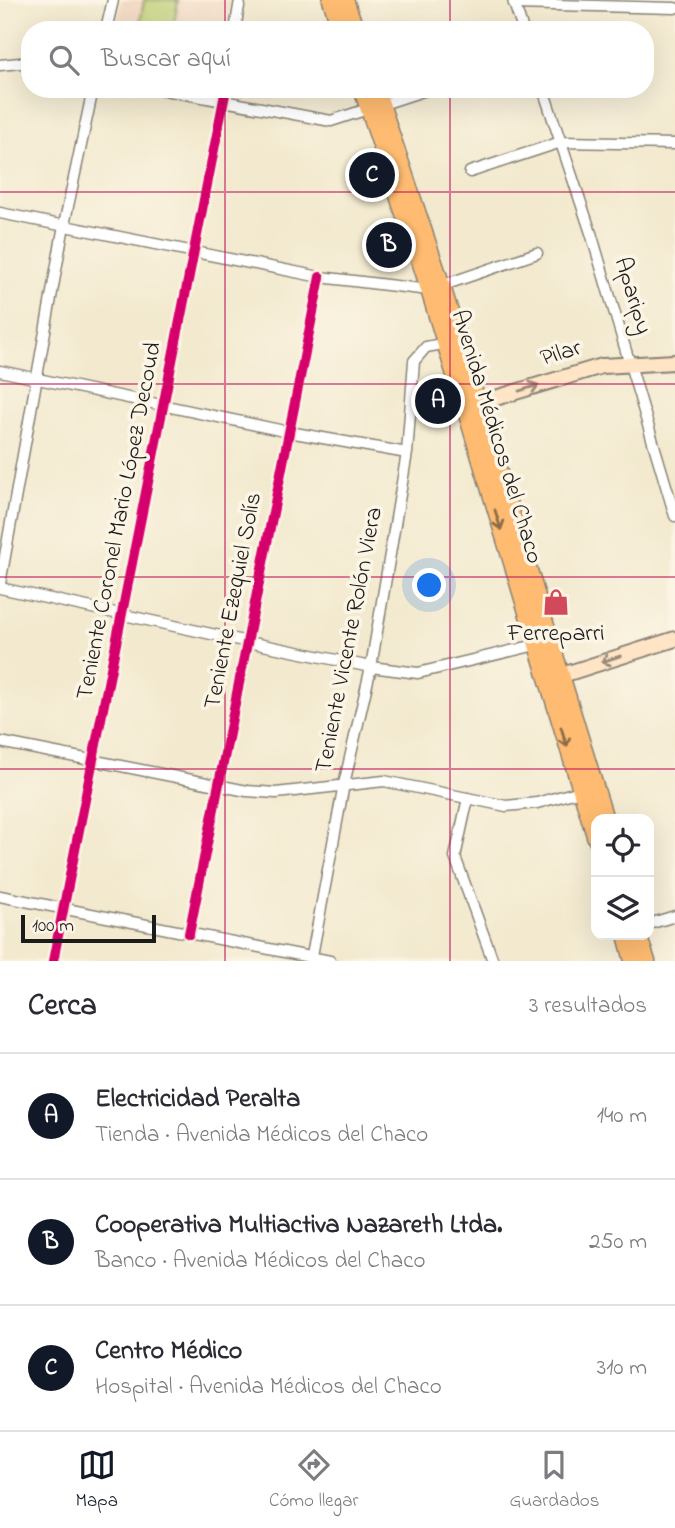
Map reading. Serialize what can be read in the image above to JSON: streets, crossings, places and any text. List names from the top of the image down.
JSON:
{
  "streets": {
    "main road": ["Avenida Médicos del Chaco"],
    "street": [
      "Aparipy",
      "Pilar",
      "Teniente Coronel Mario López Decoud",
      "Teniente Ezequiel Solís",
      "Teniente Vicente Rolón Viera"
    ]
  },
  "crossings": [
    ["Aparipy", "Pilar"],
    ["Pilar", "Avenida Médicos del Chaco"],
    ["Avenida Médicos del Chaco", "Teniente Vicente Rolón Viera"]
  ],
  "places": {
    "shop": ["Ferreparri"]
  },
  "scale_bar": "100 m",
  "page": {
    "search": "Buscar aquí",
    "pins": ["C", "B", "A"],
    "scale": "100 m",
    "heading": ["Cerca", "3 resultados"],
    "list": [
      {
        "mark": "A",
        "name": "Electricidad Peralta",
        "note": "Tienda · Avenida Médicos del Chaco",
        "value": "140 m"
      },
      {
        "mark": "B",
        "name": "Cooperativa Multiactiva Nazareth Ltda.",
        "note": "Banco · Avenida Médicos del Chaco",
        "value": "250 m"
      },
      {
        "mark": "C",
        "name": "Centro Médico",
        "note": "Hospital · Avenida Médicos del Chaco",
        "value": "310 m"
      }
    ],
    "nav": ["Mapa", "Cómo llegar", "Guardados"]
  }
}
